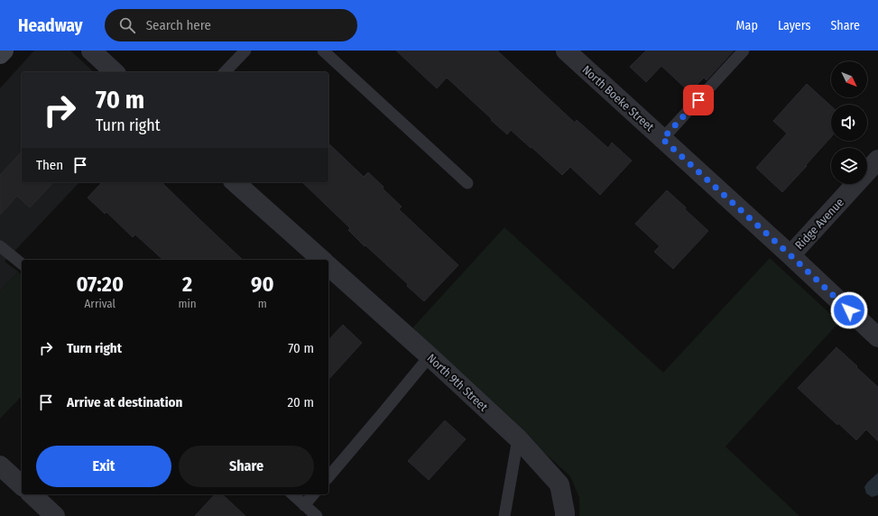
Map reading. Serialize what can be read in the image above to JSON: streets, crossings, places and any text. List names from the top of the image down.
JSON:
{
  "streets": {
    "street": ["North Boeke Street", "Ridge Avenue", "North 9th Street"]
  },
  "crossings": [
    ["North Boeke Street", "Ridge Avenue"]
  ],
  "north": "bottom right",
  "page": {
    "header": "Headway",
    "search": "Search here",
    "nav": ["Map", "Layers", "Share"],
    "turn": ["70 m", "Turn right"],
    "then": "Then",
    "eta": [
      "07:20",
      "Arrival",
      "2",
      "min",
      "90",
      "m"
    ],
    "list": [
      {
        "name": "Turn right",
        "value": "70 m"
      },
      {
        "name": "Arrive at destination",
        "value": "20 m"
      }
    ],
    "buttons": ["Exit", "Share"]
  }
}
